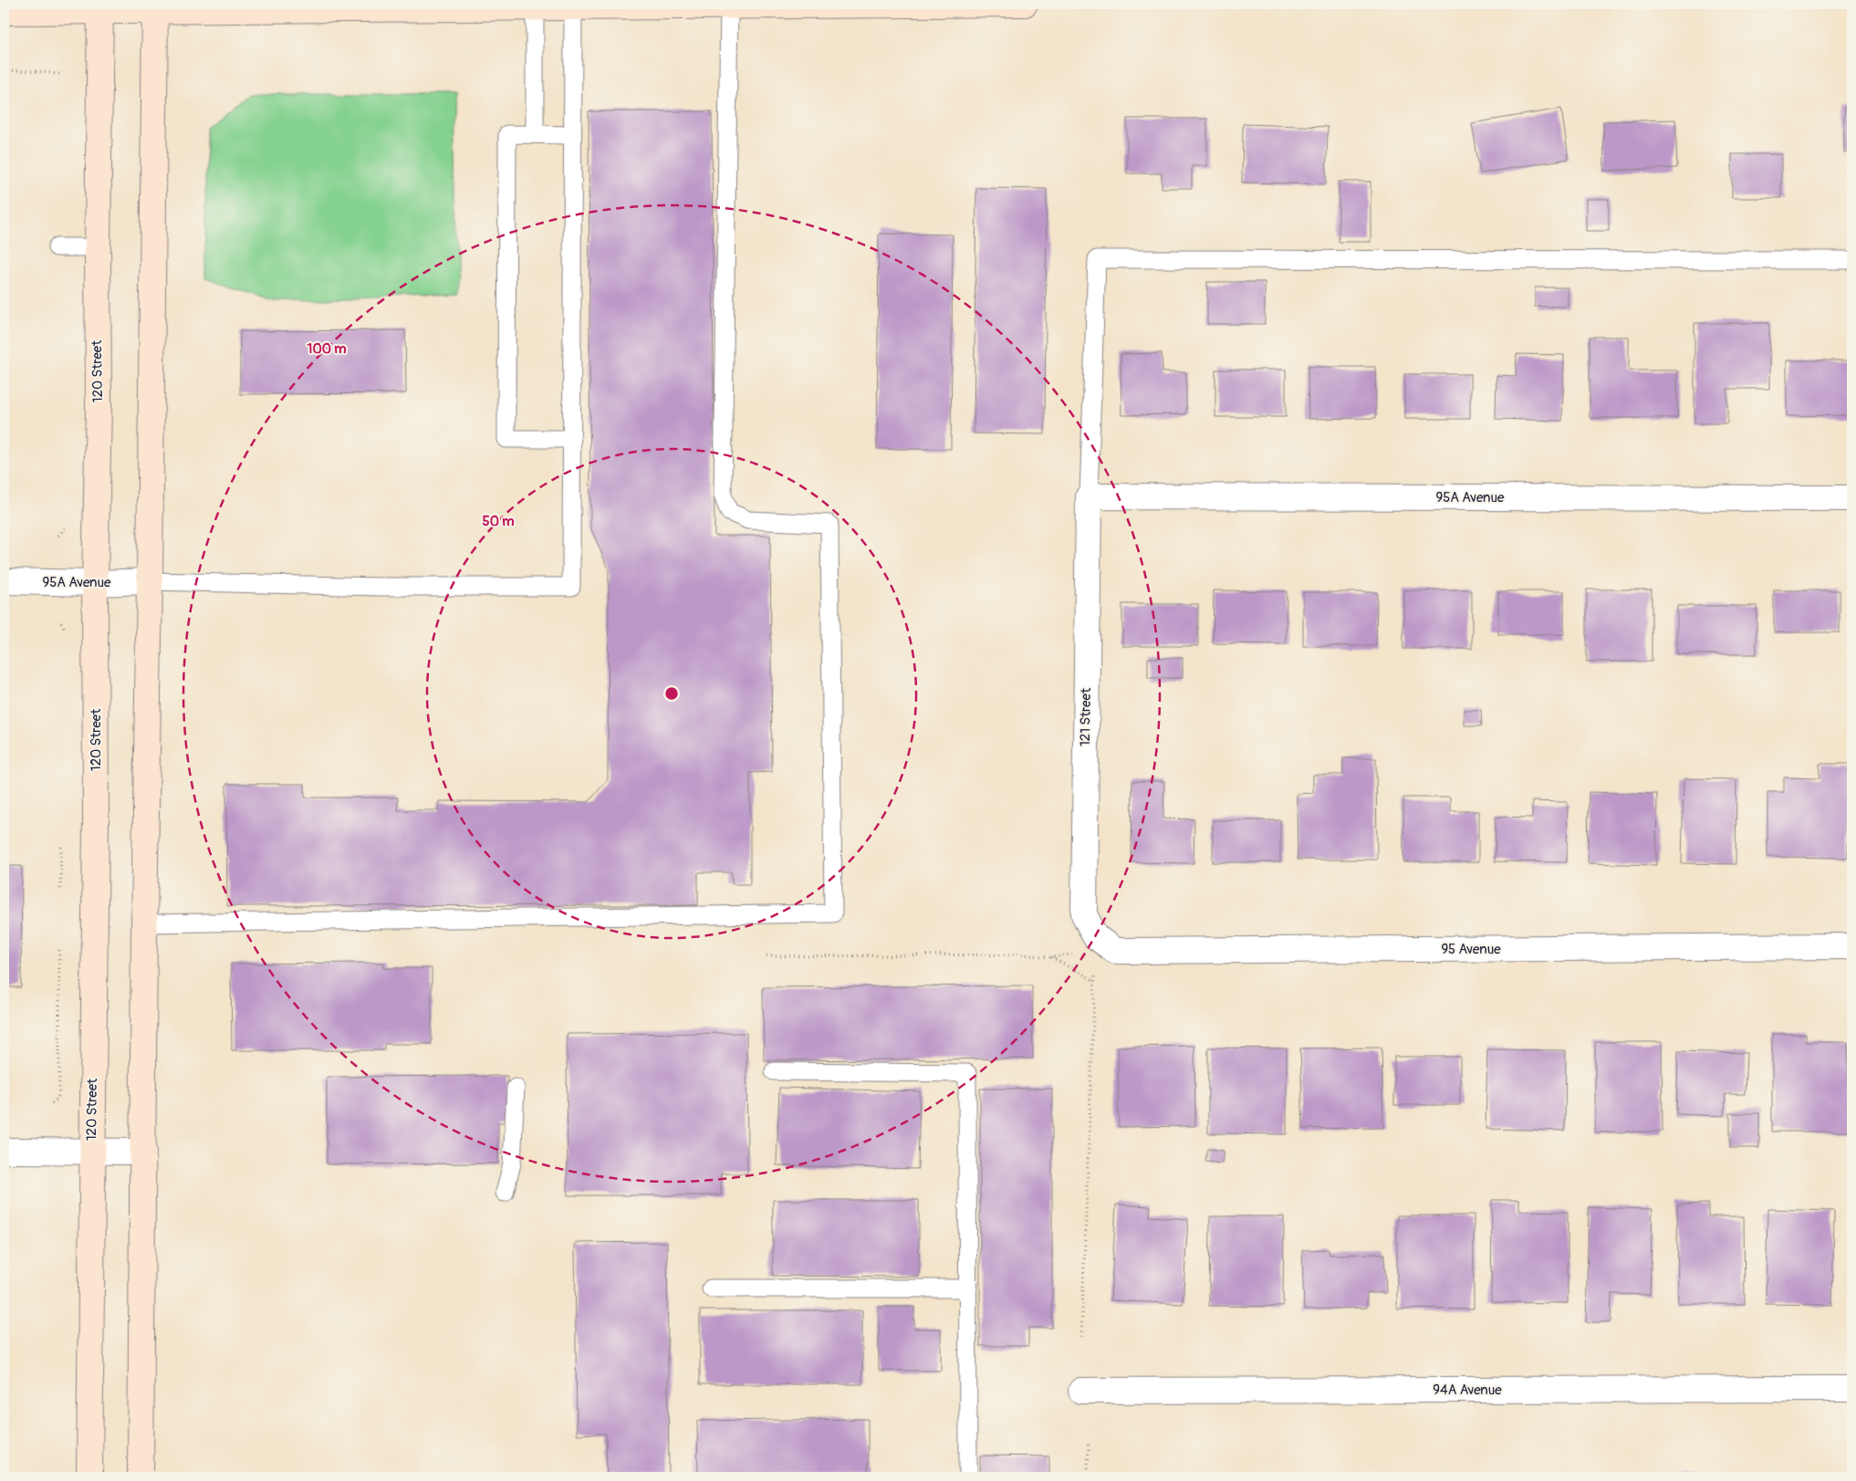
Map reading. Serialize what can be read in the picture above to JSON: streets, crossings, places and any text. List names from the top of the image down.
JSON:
{
  "streets": {
    "main road": ["120 Street"],
    "street": [
      "95A Avenue",
      "121 Street",
      "95 Avenue",
      "94A Avenue"
    ]
  },
  "crossings": [
    ["120 Street", "95A Avenue"],
    ["95A Avenue", "121 Street"],
    ["121 Street", "95 Avenue"]
  ],
  "rings": ["100 m", "50 m"]
}
